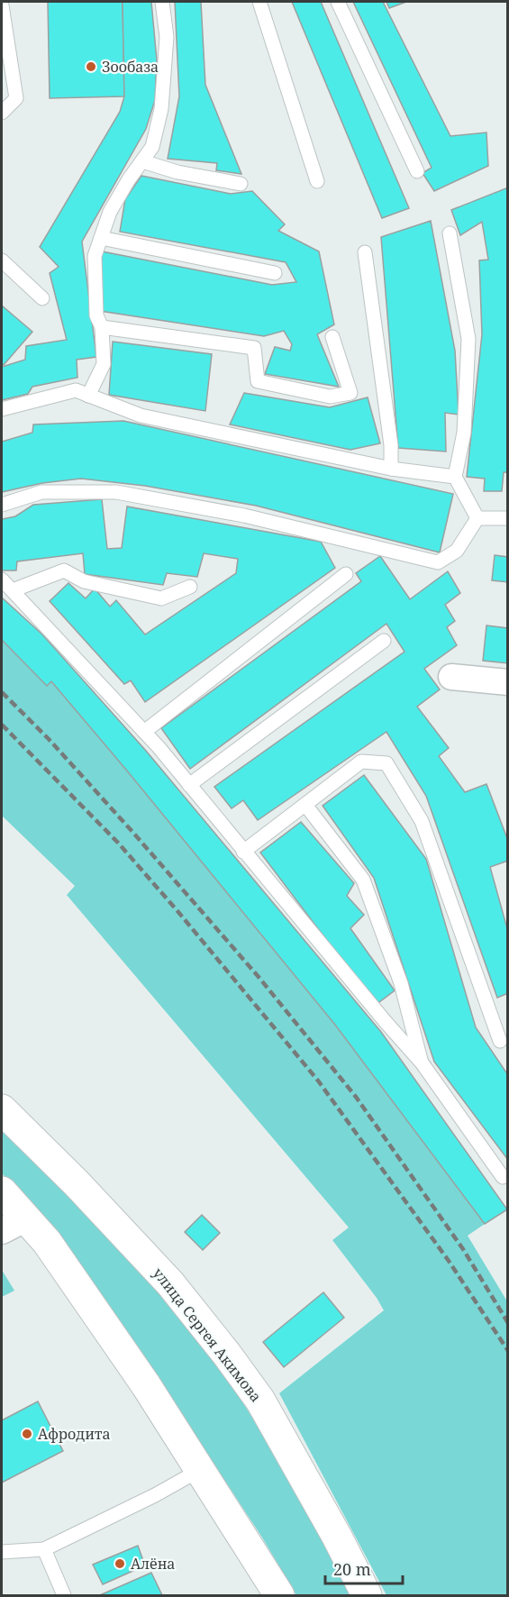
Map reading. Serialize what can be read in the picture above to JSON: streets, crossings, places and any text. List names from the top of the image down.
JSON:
{
  "streets": {
    "main road": ["улица Сергея Акимова"]
  },
  "places": ["Зообаза", "Афродита", "Алёна"],
  "scale_bar": "20 m"
}
